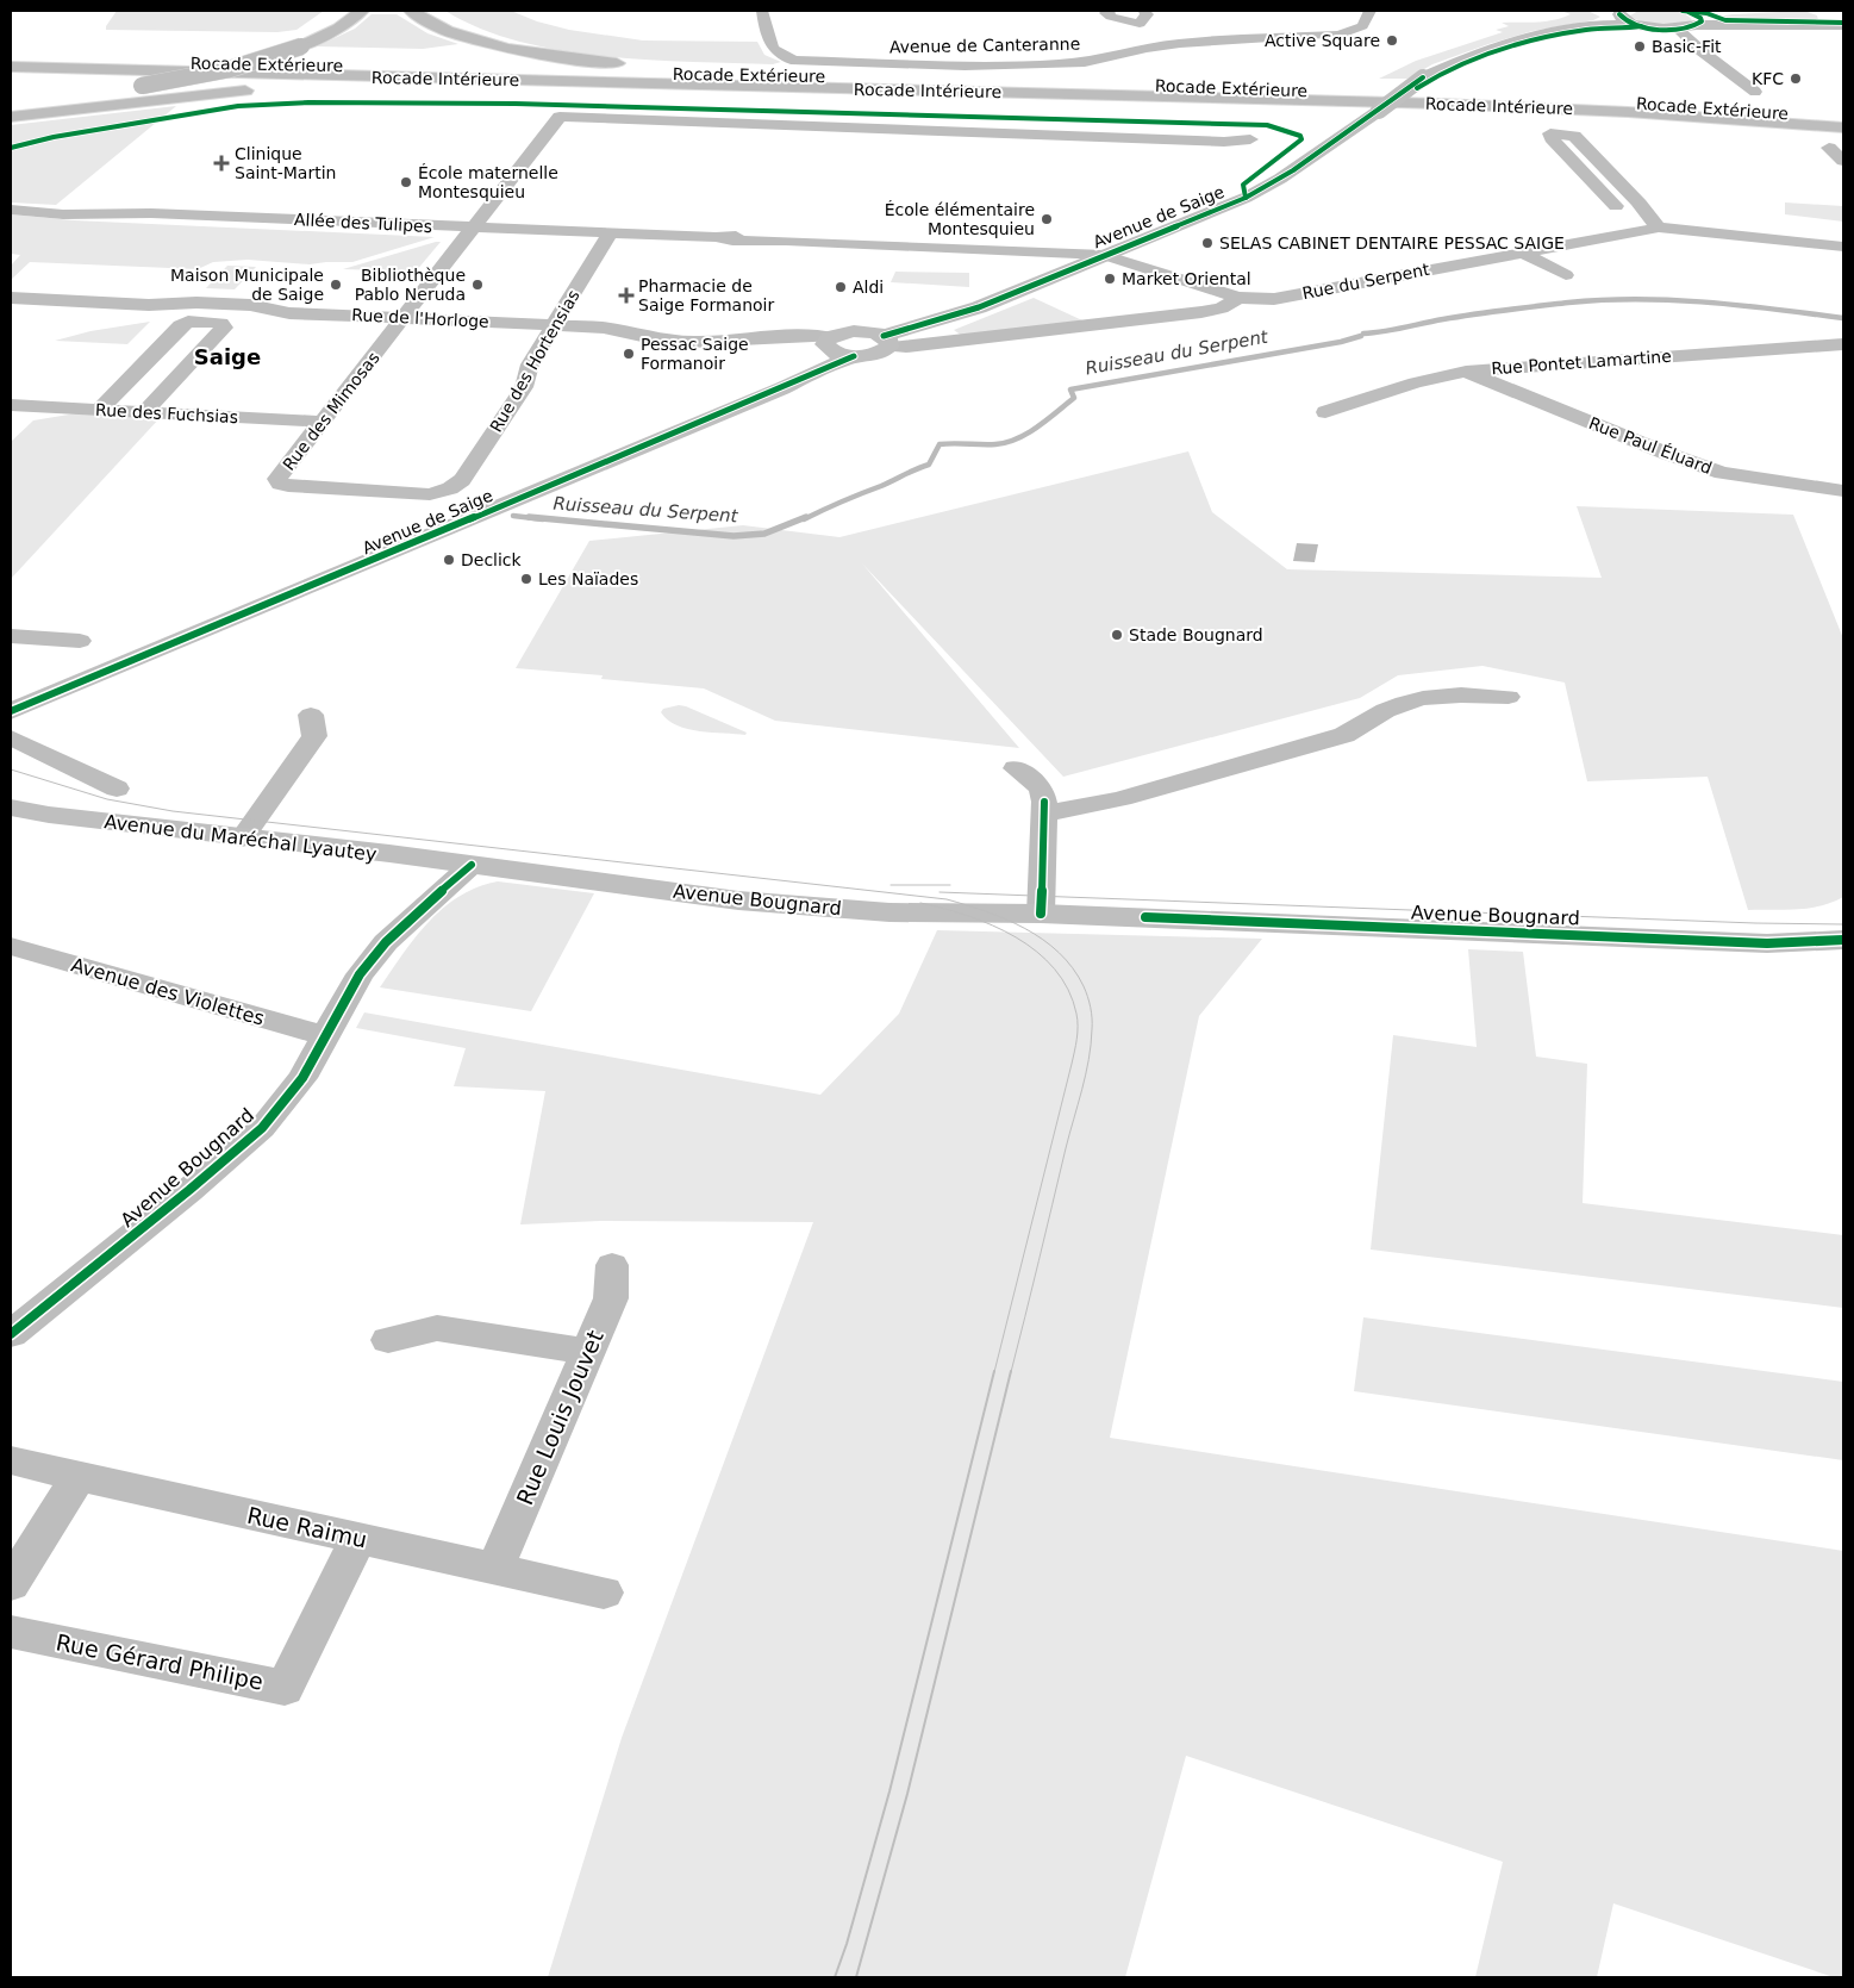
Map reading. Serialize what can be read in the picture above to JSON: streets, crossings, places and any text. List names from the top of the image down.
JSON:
{
  "streets": {
    "highway": ["Rocade Extérieure", "Rocade Intérieure"],
    "street": [
      "Avenue de Canteranne",
      "Avenue de Saige",
      "Allée des Tulipes",
      "Rue du Serpent",
      "Rue de l'Horloge",
      "Rue des Hortensias",
      "Rue Pontet Lamartine",
      "Rue des Mimosas",
      "Rue des Fuchsias",
      "Rue Paul Éluard",
      "Avenue du Maréchal Lyautey",
      "Avenue Bougnard",
      "Avenue des Violettes",
      "Rue Louis Jouvet",
      "Rue Raimu",
      "Rue Gérard Philipe"
    ]
  },
  "crossings": [
    ["Avenue de Saige", "Allée des Tulipes"],
    ["Avenue de Saige", "Rue du Serpent"],
    ["Avenue de Saige", "Rue de l'Horloge"],
    ["Allée des Tulipes", "Rue du Serpent"],
    ["Allée des Tulipes", "Rue des Hortensias"],
    ["Allée des Tulipes", "Rue des Mimosas"],
    ["Rue de l'Horloge", "Rue des Hortensias"],
    ["Rue de l'Horloge", "Rue des Mimosas"],
    ["Rue des Hortensias", "Rue des Mimosas"],
    ["Rue Pontet Lamartine", "Rue Paul Éluard"],
    ["Rue des Mimosas", "Rue des Fuchsias"],
    ["Avenue du Maréchal Lyautey", "Avenue Bougnard"],
    ["Avenue Bougnard", "Avenue des Violettes"],
    ["Rue Louis Jouvet", "Rue Raimu"],
    ["Rue Raimu", "Rue Gérard Philipe"]
  ],
  "districts": ["Saige"],
  "water": ["Ruisseau du Serpent"],
  "places": {
    "other": [
      "Active Square",
      "Basic-Fit",
      "KFC",
      "École maternelle Montesquieu",
      "École élémentaire Montesquieu",
      "SELAS CABINET DENTAIRE PESSAC SAIGE",
      "Market Oriental",
      "Maison Municipale de Saige",
      "Bibliothèque Pablo Neruda",
      "Aldi",
      "Pessac Saige Formanoir",
      "Declick",
      "Les Naïades",
      "Stade Bougnard"
    ],
    "health": ["Clinique Saint-Martin", "Pharmacie de Saige Formanoir"]
  }
}
